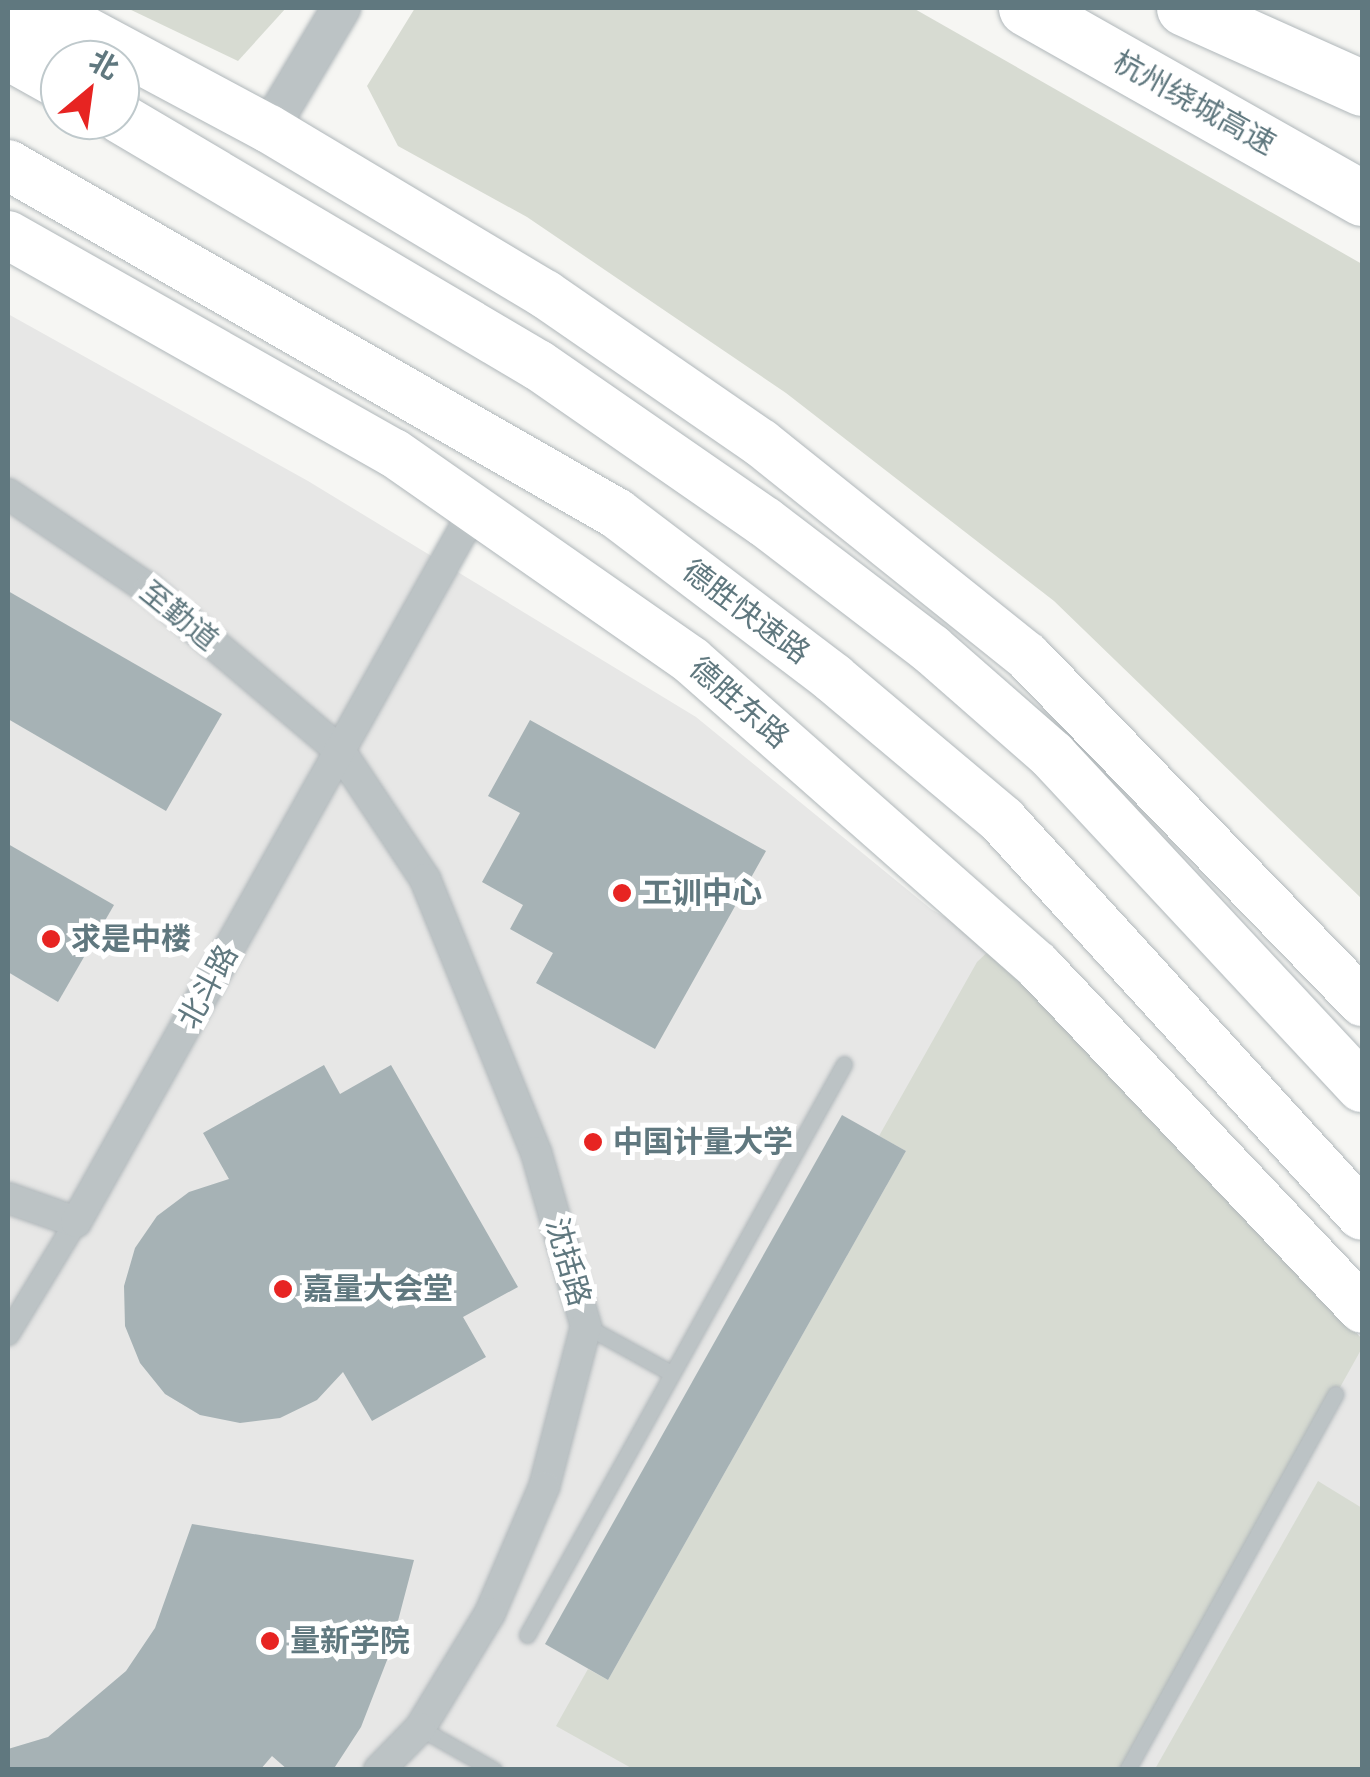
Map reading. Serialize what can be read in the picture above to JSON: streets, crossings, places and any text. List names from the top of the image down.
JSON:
{
  "streets": {
    "highway": ["杭州绕城高速", "德胜快速路"],
    "main road": ["德胜东路"],
    "street": ["至勤道", "北斗路", "沈括路"]
  },
  "crossings": [
    ["至勤道", "北斗路"],
    ["至勤道", "沈括路"],
    ["德胜东路", "北斗路"],
    ["北斗路", "沈括路"]
  ],
  "places": [
    "工训中心",
    "求是中楼",
    "中国计量大学",
    "嘉量大会堂",
    "量新学院"
  ],
  "north": "top right"
}
